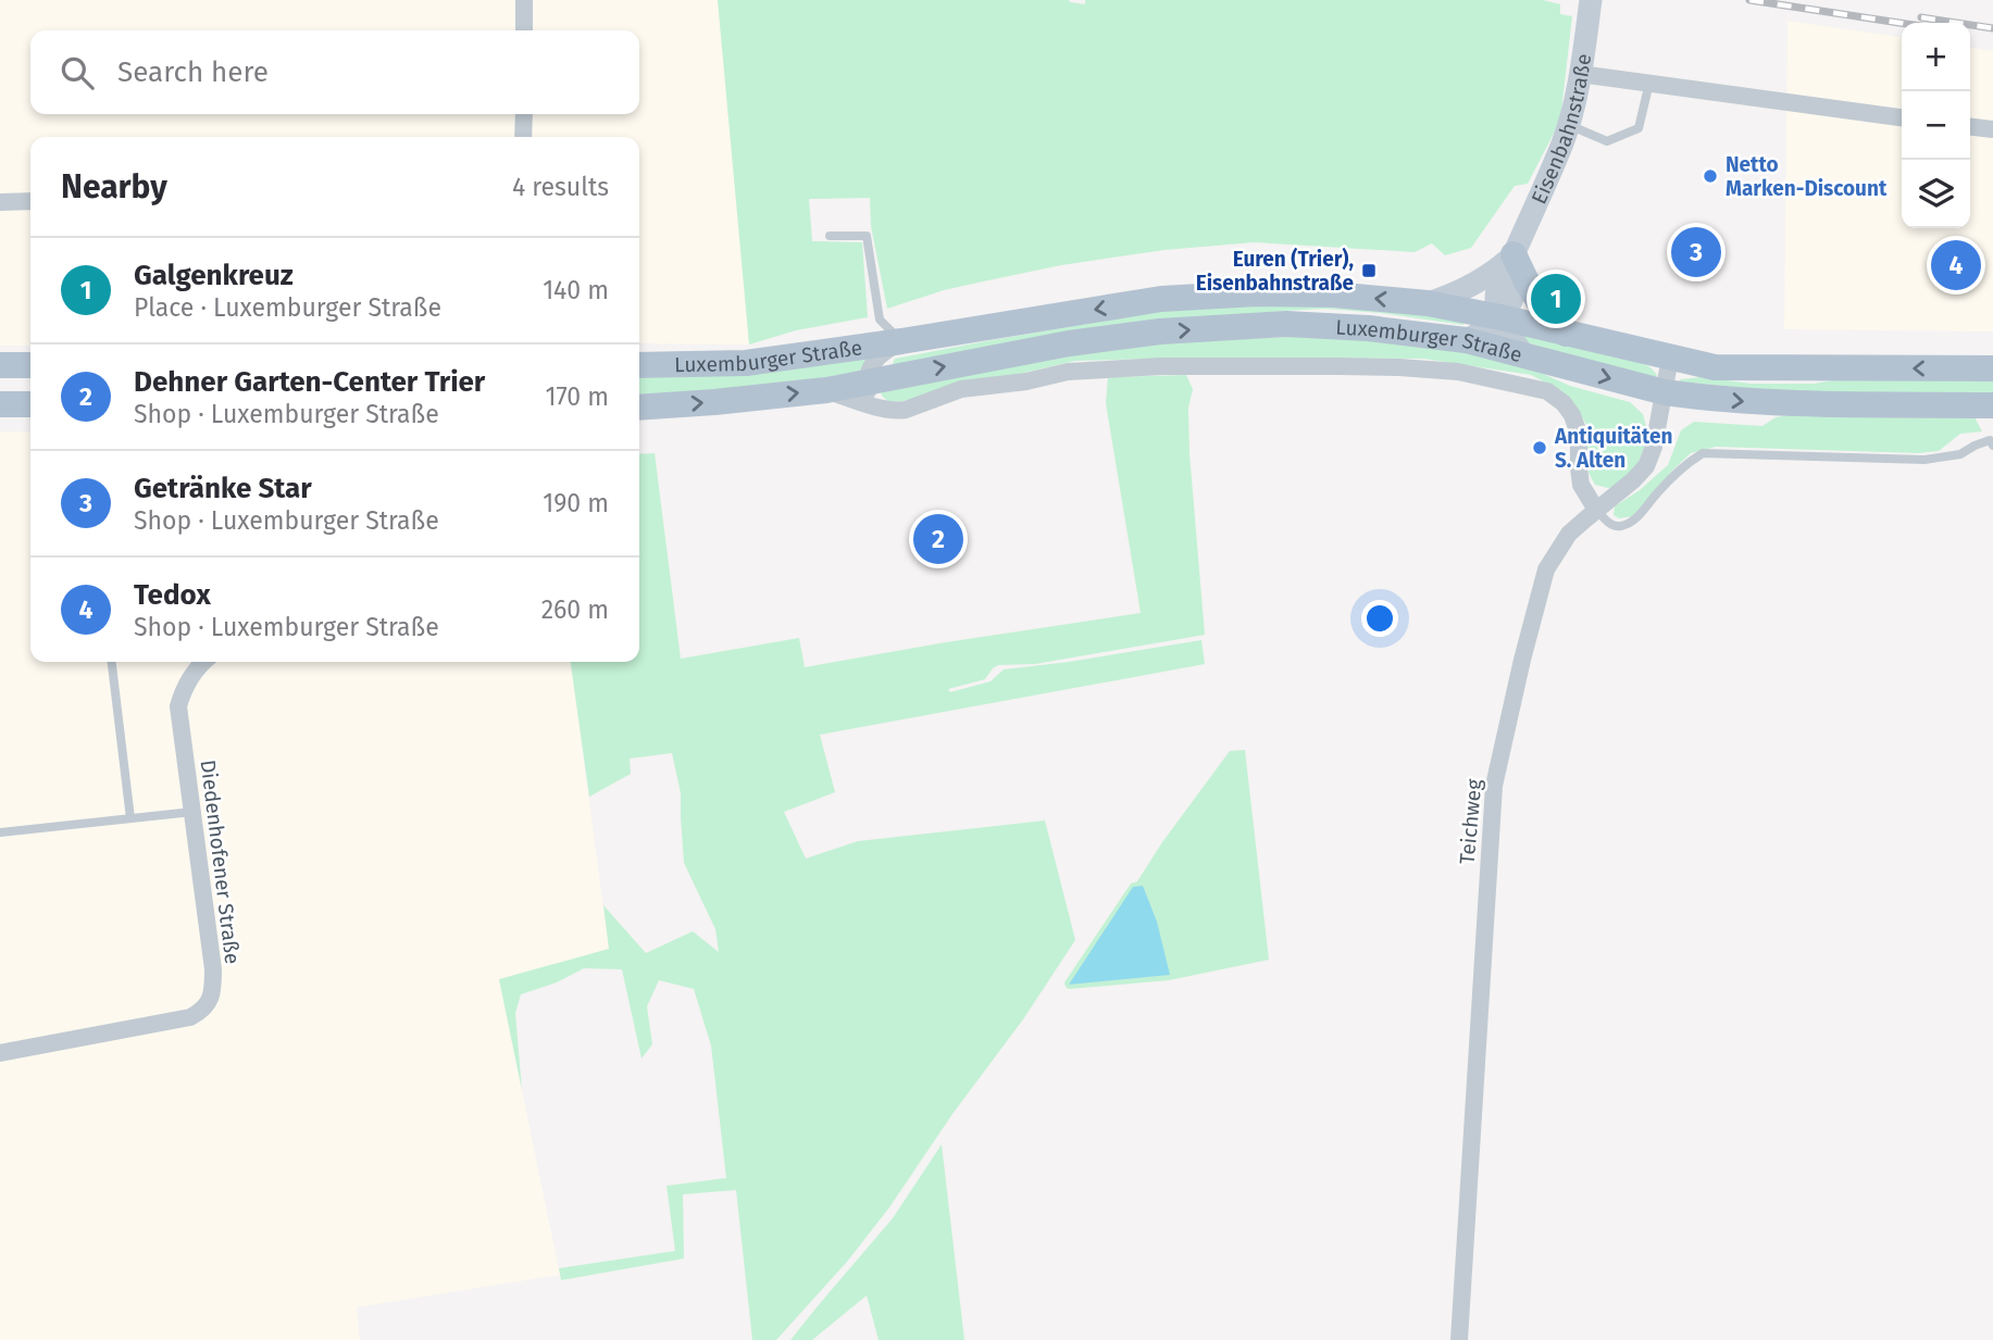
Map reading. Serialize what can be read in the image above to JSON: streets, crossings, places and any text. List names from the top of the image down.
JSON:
{
  "streets": {
    "main road": ["Luxemburger Straße"],
    "street": ["Eisenbahnstraße", "Teichweg", "Diedenhofener Straße"]
  },
  "crossings": [
    ["Eisenbahnstraße", "Luxemburger Straße"],
    ["Luxemburger Straße", "Teichweg"]
  ],
  "places": {
    "other": ["Netto Marken-Discount", "Antiquitäten S. Alten"],
    "transit": ["Euren (Trier), Eisenbahnstraße"]
  },
  "page": {
    "map_buttons": ["+", "−"],
    "search": "Search here",
    "heading": ["Nearby", "4 results"],
    "pins": [
      "3",
      "4",
      "1",
      "2"
    ],
    "list": [
      {
        "mark": "1",
        "name": "Galgenkreuz",
        "note": "Place · Luxemburger Straße",
        "value": "140 m"
      },
      {
        "mark": "2",
        "name": "Dehner Garten-Center Trier",
        "note": "Shop · Luxemburger Straße",
        "value": "170 m"
      },
      {
        "mark": "3",
        "name": "Getränke Star",
        "note": "Shop · Luxemburger Straße",
        "value": "190 m"
      },
      {
        "mark": "4",
        "name": "Tedox",
        "note": "Shop · Luxemburger Straße",
        "value": "260 m"
      }
    ]
  }
}
